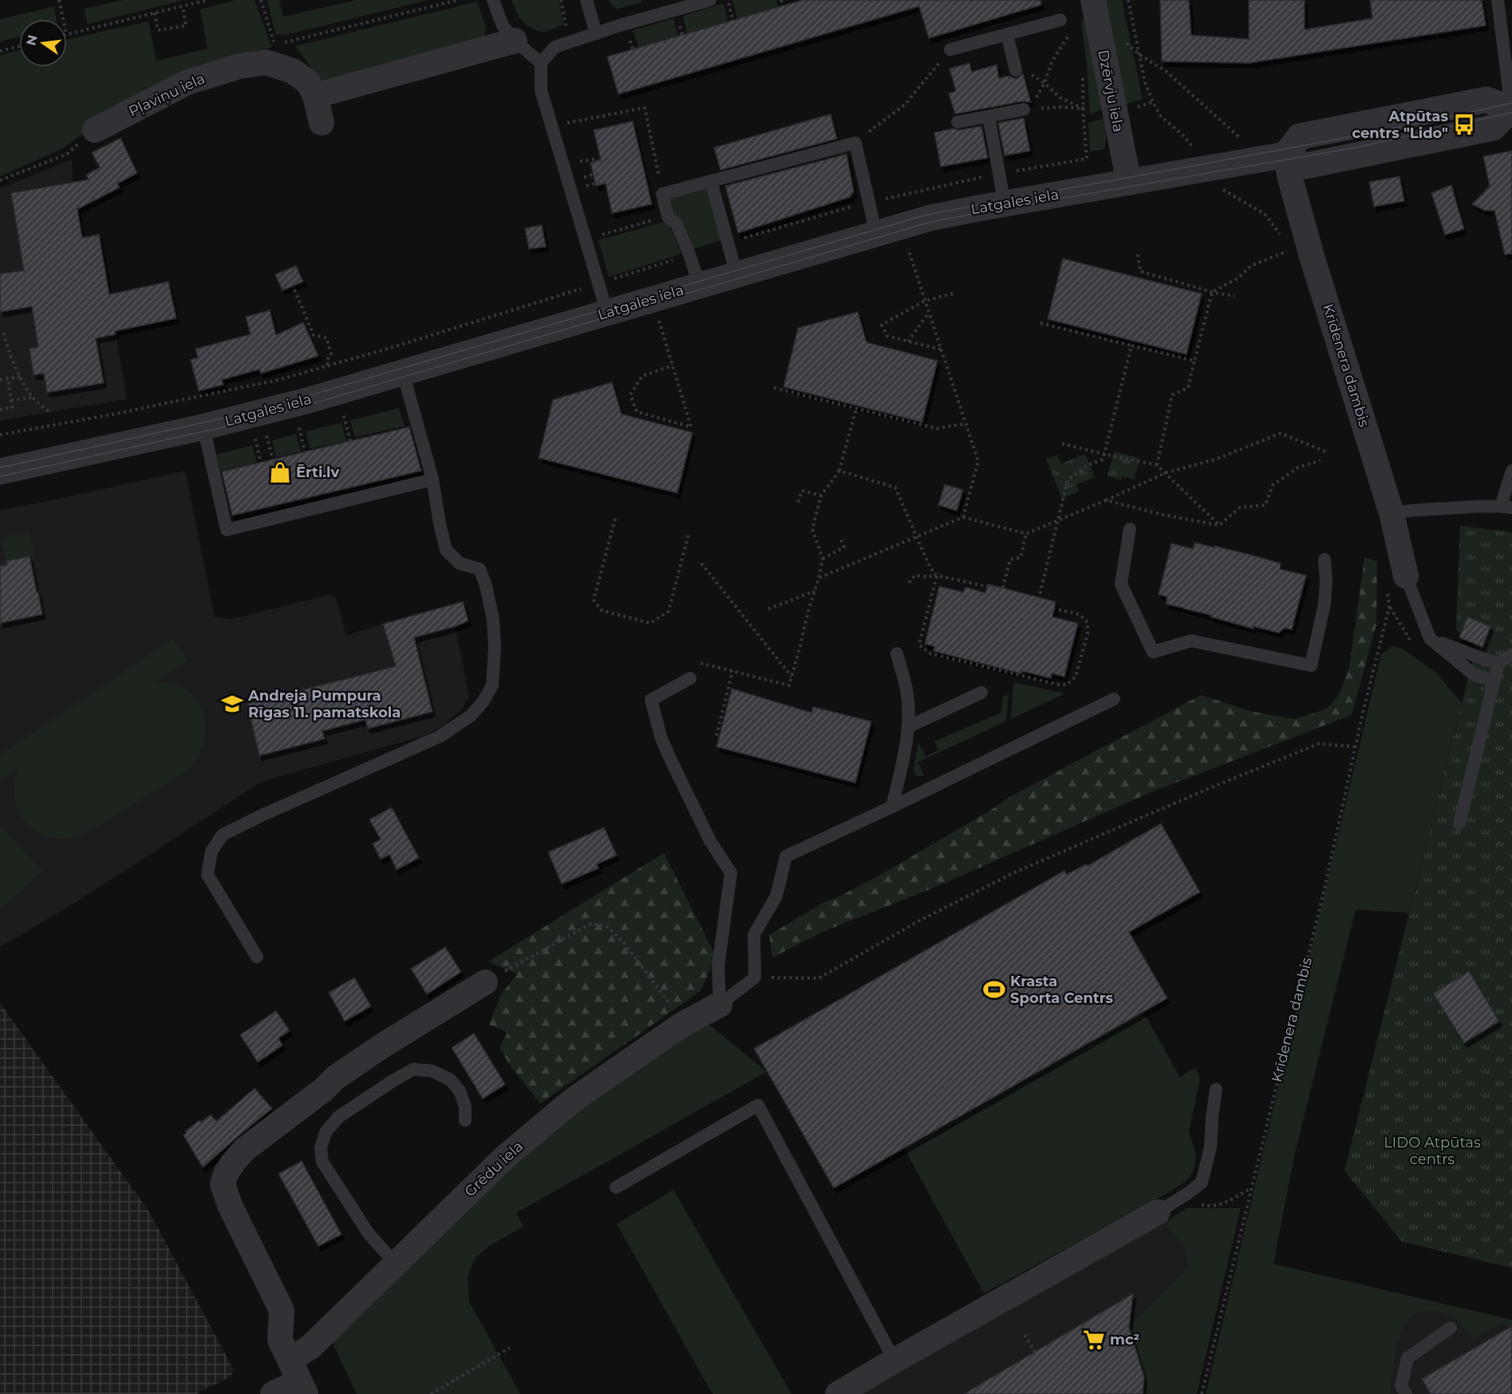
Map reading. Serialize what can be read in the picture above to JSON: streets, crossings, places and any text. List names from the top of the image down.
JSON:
{
  "streets": {
    "street": [
      "Dzērvju iela",
      "Pļaviņu iela",
      "Latgales iela",
      "Krīdenera dambis",
      "Grēdu iela"
    ]
  },
  "crossings": [
    ["Dzērvju iela", "Latgales iela"],
    ["Latgales iela", "Krīdenera dambis"]
  ],
  "parks": ["LIDO Atpūtas centrs"],
  "places": {
    "bus stop": ["Atpūtas centrs \"Lido\""],
    "shop": ["Ērti.lv"],
    "school or university": ["Andreja Pumpura Rīgas 11. pamatskola"],
    "sports": ["Krasta Sporta Centrs"],
    "supermarket": ["mc²"]
  },
  "north": "left"
}
